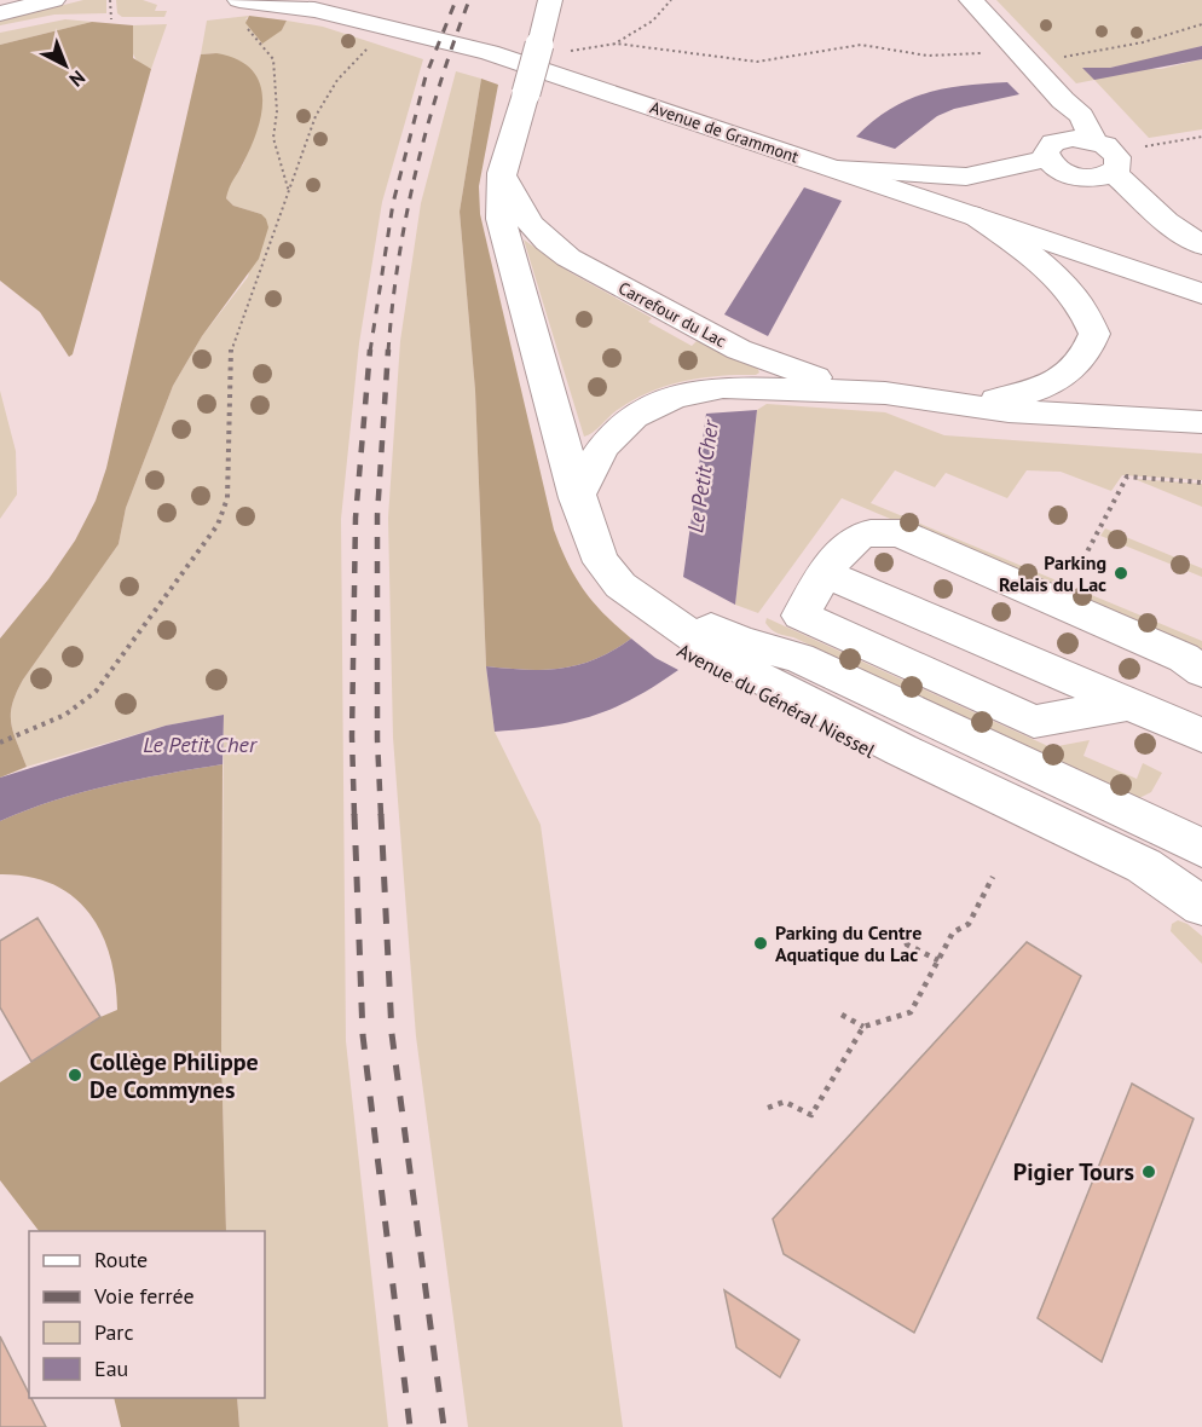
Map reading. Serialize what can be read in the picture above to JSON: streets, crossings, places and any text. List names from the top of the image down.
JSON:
{
  "streets": {
    "street": ["Avenue de Grammont", "Carrefour du Lac", "Avenue du Général Niessel"]
  },
  "crossings": [
    ["Avenue de Grammont", "Carrefour du Lac"],
    ["Carrefour du Lac", "Avenue du Général Niessel"]
  ],
  "water": ["Le Petit Cher"],
  "places": [
    "Parking Relais du Lac",
    "Parking du Centre Aquatique du Lac",
    "Collège Philippe De Commynes",
    "Pigier Tours"
  ],
  "legend": [
    "Route",
    "Voie ferrée",
    "Parc",
    "Eau"
  ],
  "north": "bottom right"
}
